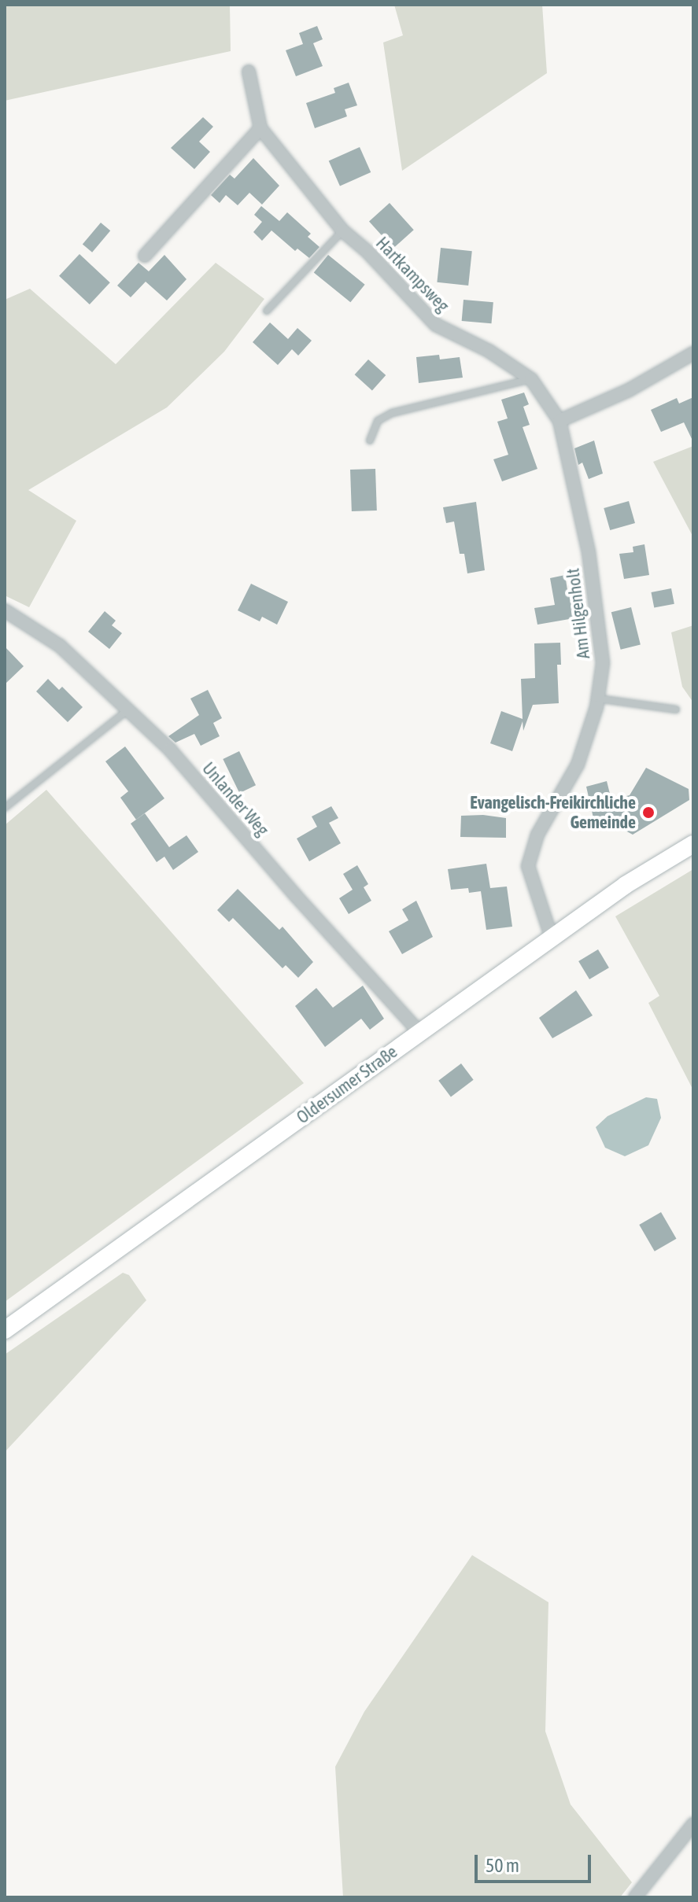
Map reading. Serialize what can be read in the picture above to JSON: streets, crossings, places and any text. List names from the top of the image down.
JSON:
{
  "streets": {
    "main road": ["Oldersumer Straße"],
    "street": ["Hartkampsweg", "Am Hilgenholt", "Unlander Weg"]
  },
  "crossings": [
    ["Hartkampsweg", "Am Hilgenholt"],
    ["Am Hilgenholt", "Oldersumer Straße"],
    ["Unlander Weg", "Oldersumer Straße"]
  ],
  "places": ["Evangelisch-Freikirchliche Gemeinde"],
  "scale_bar": "50 m"
}
